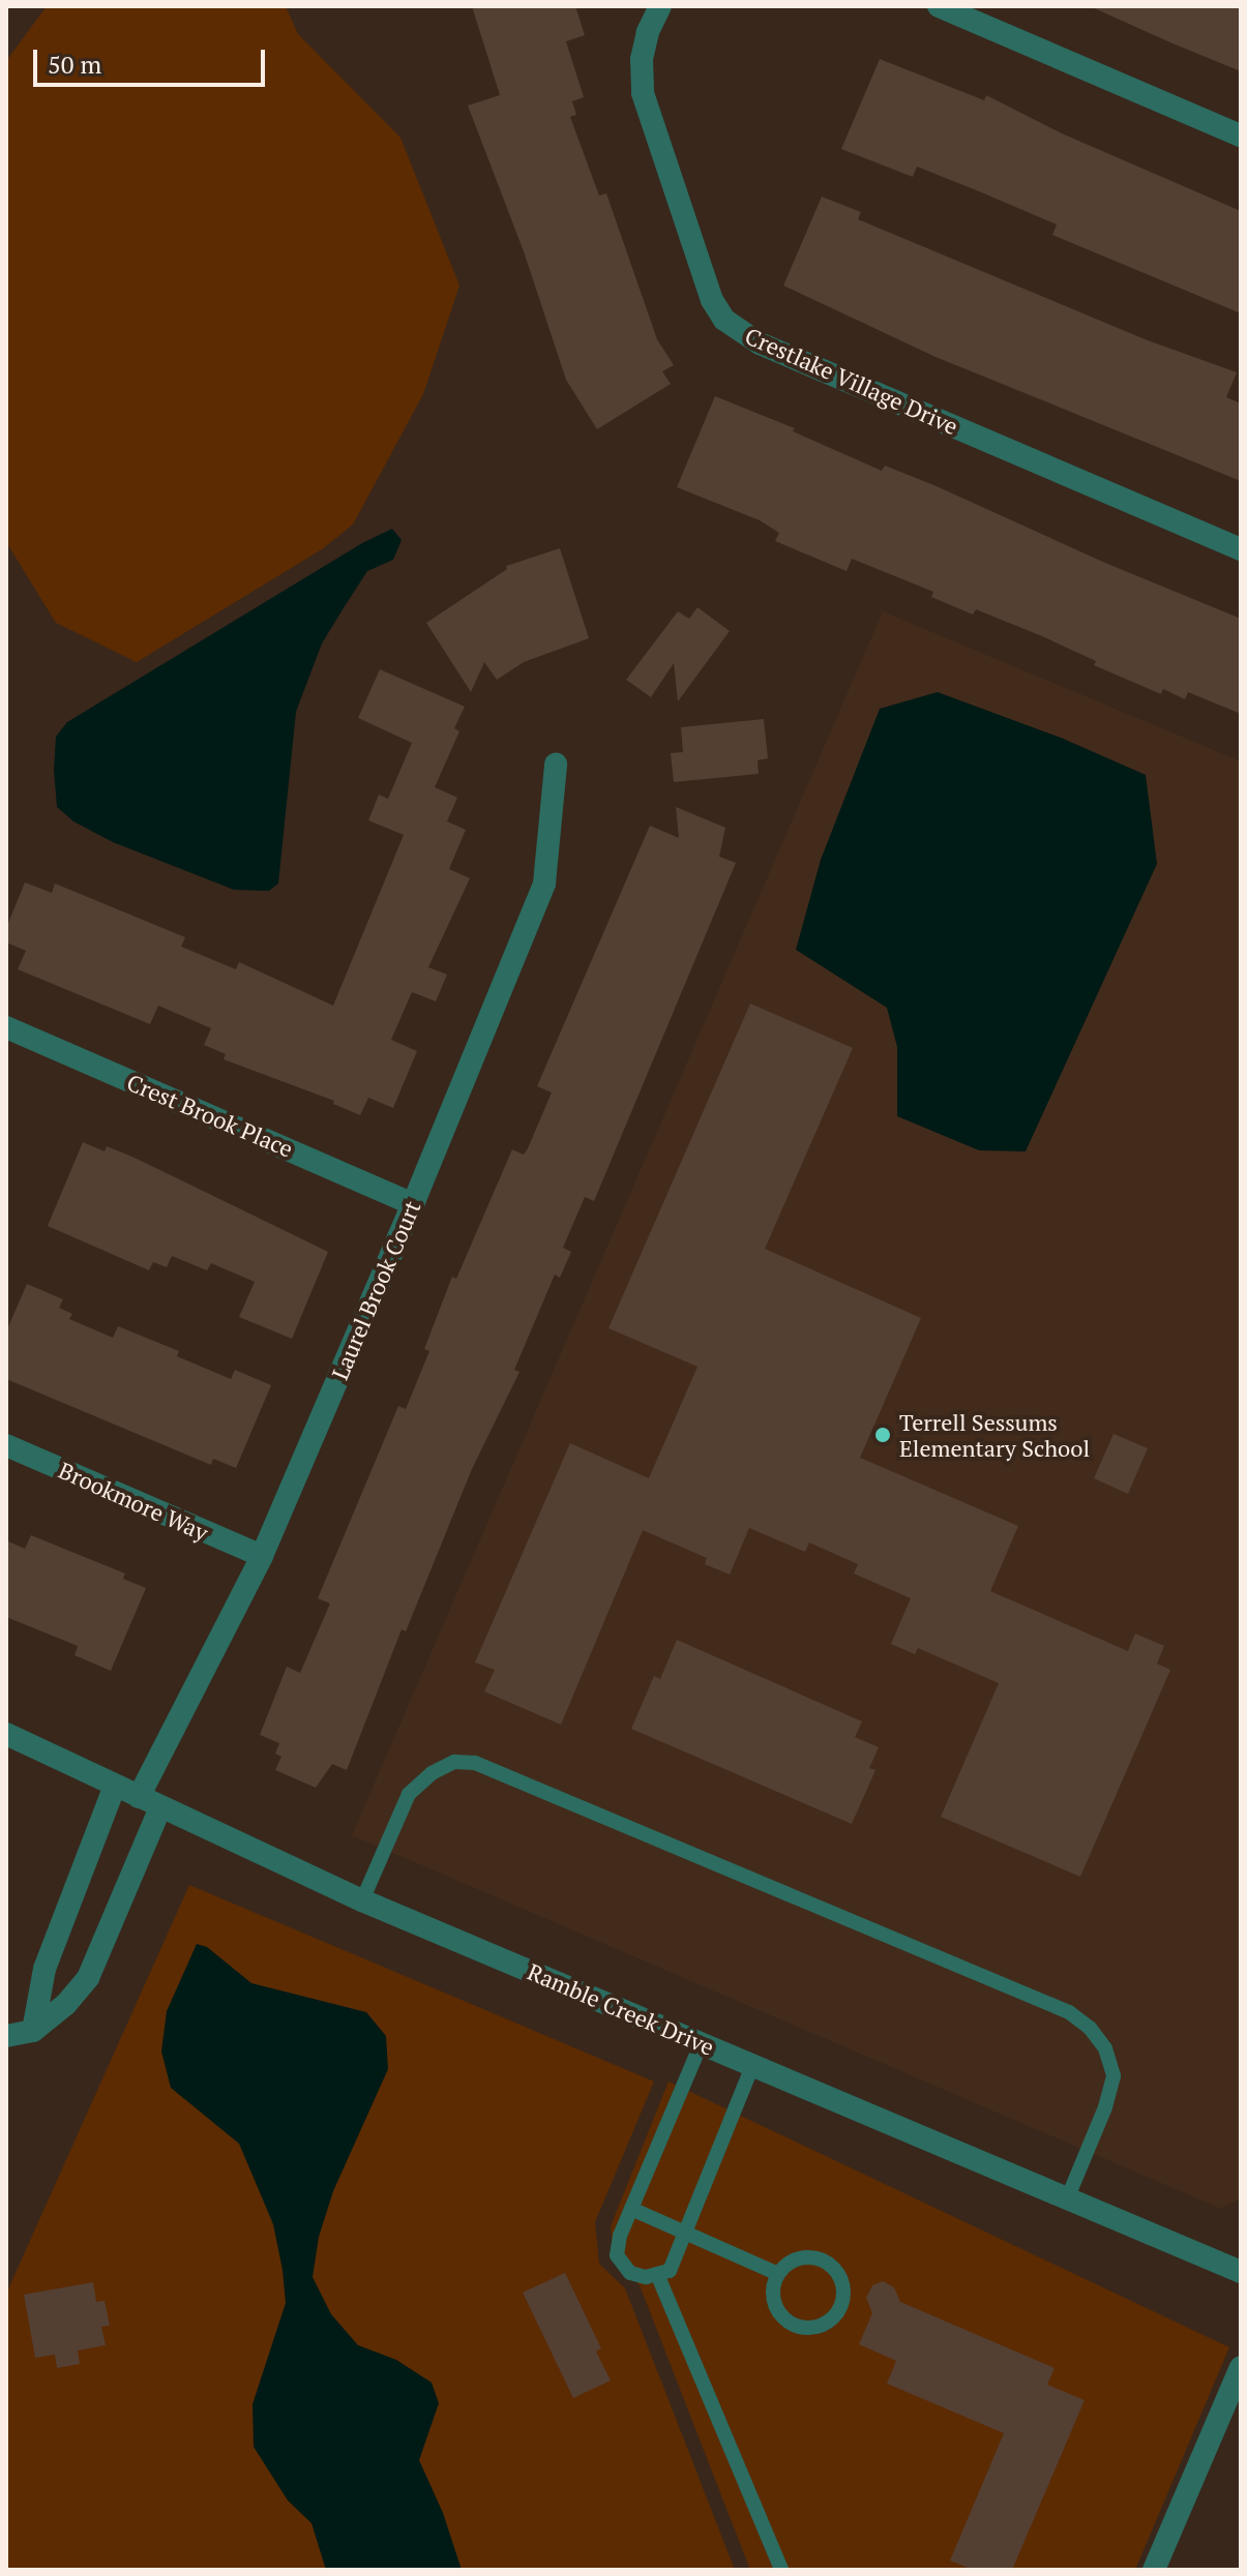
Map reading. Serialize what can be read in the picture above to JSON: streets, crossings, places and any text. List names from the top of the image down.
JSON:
{
  "streets": {
    "street": [
      "Crestlake Village Drive",
      "Crest Brook Place",
      "Laurel Brook Court",
      "Brookmore Way",
      "Ramble Creek Drive"
    ]
  },
  "crossings": [
    ["Crest Brook Place", "Laurel Brook Court"],
    ["Laurel Brook Court", "Brookmore Way"],
    ["Laurel Brook Court", "Ramble Creek Drive"]
  ],
  "places": ["Terrell Sessums Elementary School"],
  "scale_bar": "50 m"
}
